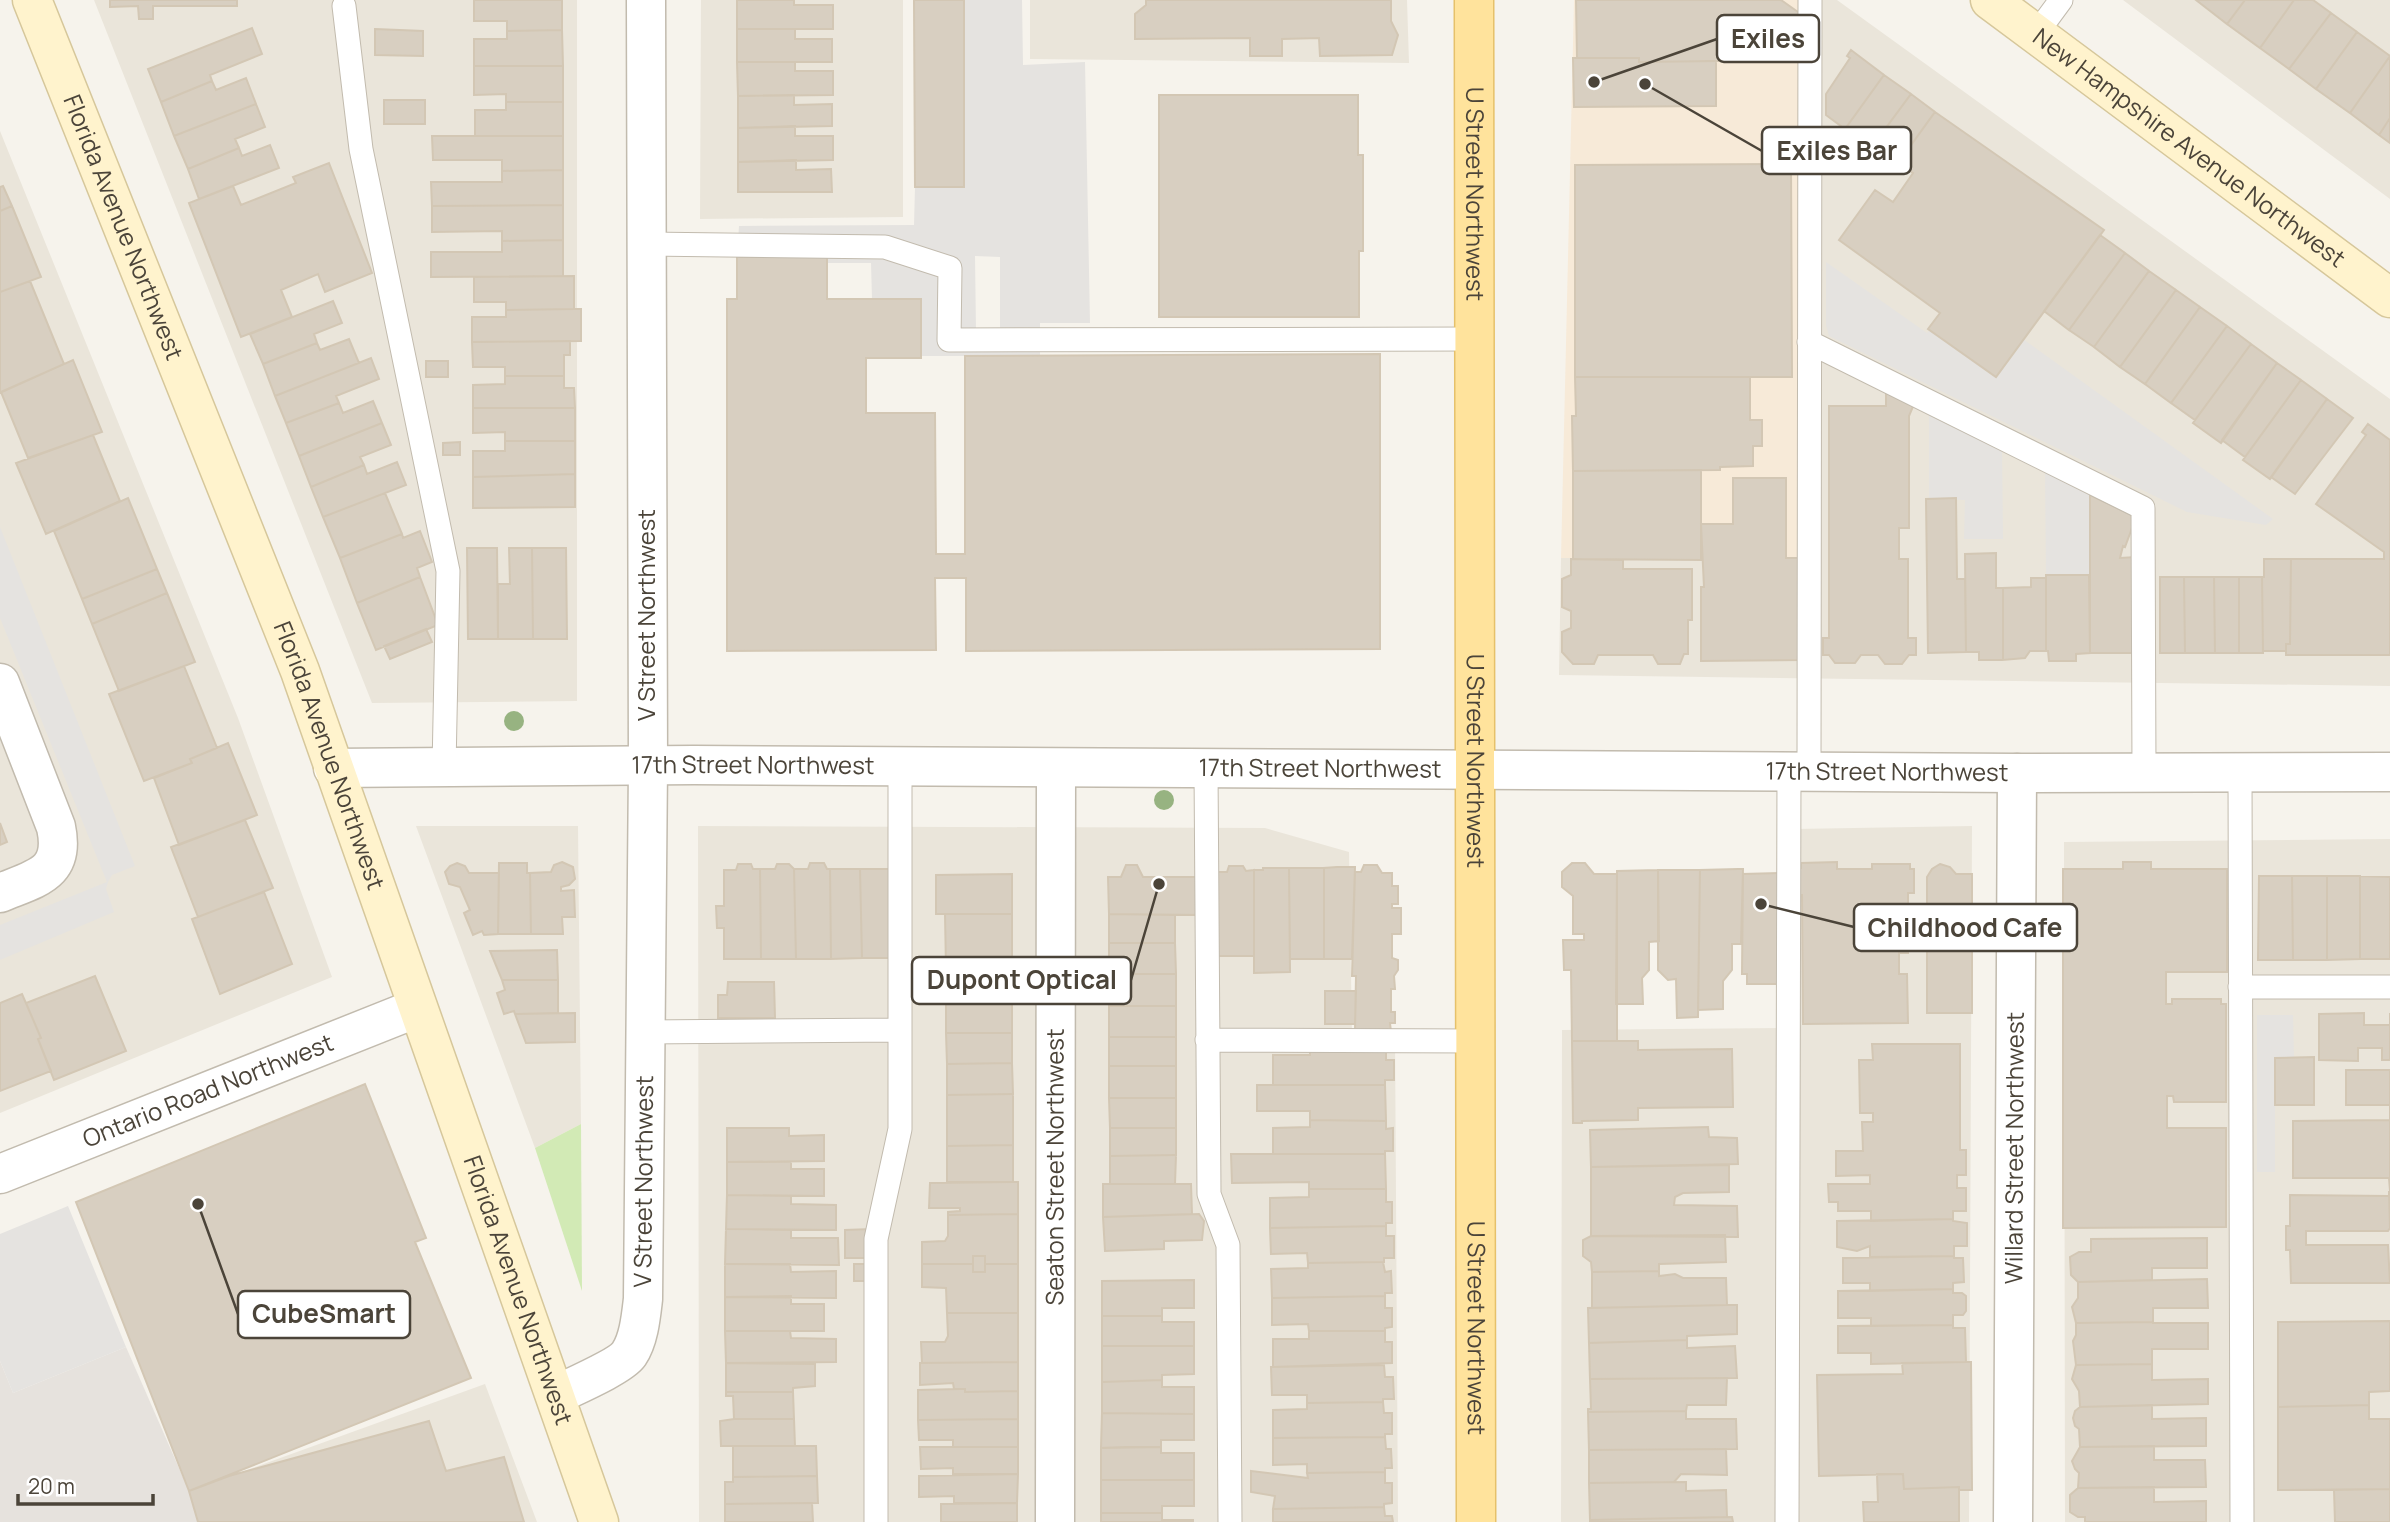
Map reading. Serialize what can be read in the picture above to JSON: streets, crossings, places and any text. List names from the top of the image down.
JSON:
{
  "streets": {
    "main road": ["New Hampshire Avenue Northwest", "U Street Northwest", "Florida Avenue Northwest"],
    "street": [
      "V Street Northwest",
      "17th Street Northwest",
      "Ontario Road Northwest",
      "Willard Street Northwest",
      "Seaton Street Northwest"
    ]
  },
  "crossings": [
    ["U Street Northwest", "17th Street Northwest"],
    ["Florida Avenue Northwest", "V Street Northwest"],
    ["Florida Avenue Northwest", "17th Street Northwest"],
    ["Florida Avenue Northwest", "Ontario Road Northwest"],
    ["V Street Northwest", "17th Street Northwest"],
    ["17th Street Northwest", "Willard Street Northwest"],
    ["17th Street Northwest", "Seaton Street Northwest"]
  ],
  "places": [
    "Exiles",
    "Exiles Bar",
    "Dupont Optical",
    "Childhood Cafe",
    "CubeSmart"
  ],
  "scale_bar": "20 m"
}
